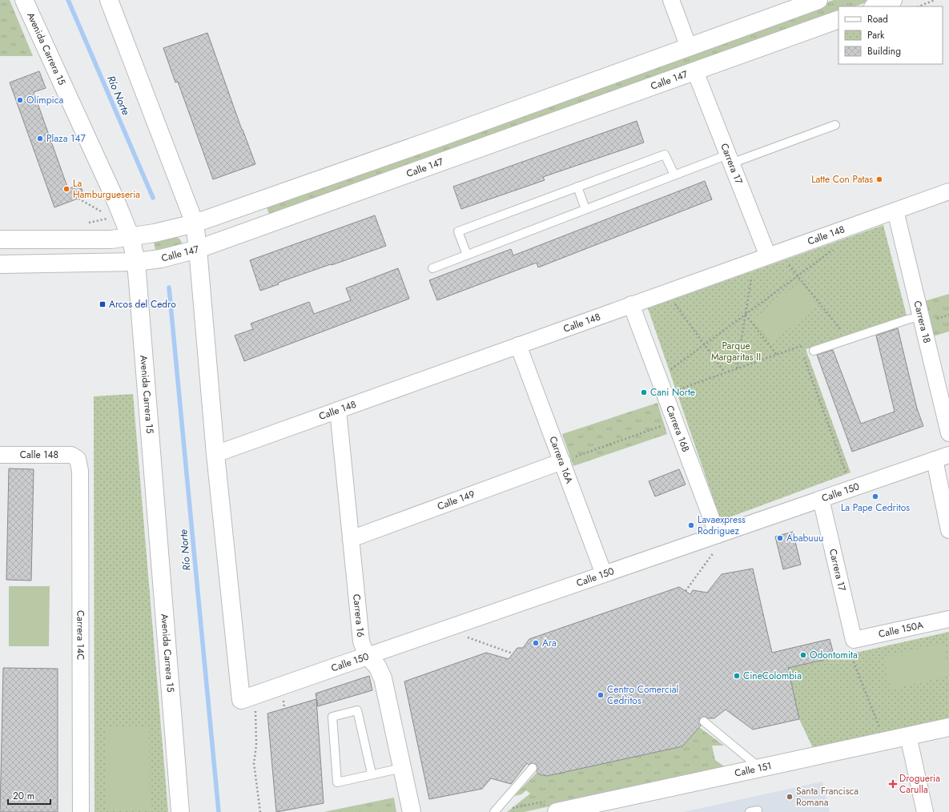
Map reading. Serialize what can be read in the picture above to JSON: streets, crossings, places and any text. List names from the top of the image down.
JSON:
{
  "streets": {
    "main road": [
      "Avenida Carrera 15",
      "Calle 147",
      "Calle 150",
      "Carrera 16",
      "Calle 151"
    ],
    "street": [
      "Carrera 17",
      "Calle 148",
      "Carrera 18",
      "Carrera 16B",
      "Carrera 16A",
      "Calle 149",
      "Calle 150A",
      "Carrera 14C"
    ]
  },
  "crossings": [
    ["Avenida Carrera 15", "Calle 147"],
    ["Calle 147", "Carrera 17"],
    ["Carrera 17", "Calle 148"],
    ["Carrera 17", "Calle 150"],
    ["Carrera 17", "Calle 150A"],
    ["Calle 148", "Carrera 18"],
    ["Calle 148", "Carrera 16B"],
    ["Calle 148", "Carrera 16A"],
    ["Calle 148", "Calle 150"],
    ["Calle 148", "Carrera 16"],
    ["Calle 148", "Carrera 14C"],
    ["Carrera 16B", "Calle 150"],
    ["Carrera 16A", "Calle 150"],
    ["Carrera 16A", "Calle 149"],
    ["Calle 150", "Carrera 16"],
    ["Calle 149", "Carrera 16"]
  ],
  "water": ["Río Norte"],
  "parks": ["Parque Margaritas II"],
  "places": {
    "other": [
      "Olímpica",
      "Plaza 147",
      "Latte Con Patas",
      "La Hamburgueseria",
      "Cani Norte",
      "La Pape Cedritos",
      "Lavaexpress Rodriguez",
      "Ababuuu",
      "Ara",
      "Odontomita",
      "CineColombia",
      "Centro Comercial Cedritos",
      "Santa Francisca Romana"
    ],
    "transit": ["Arcos del Cedro"],
    "health": ["Drogueria Carulla"]
  },
  "legend": ["Road", "Park", "Building"],
  "scale_bar": "20 m"
}
